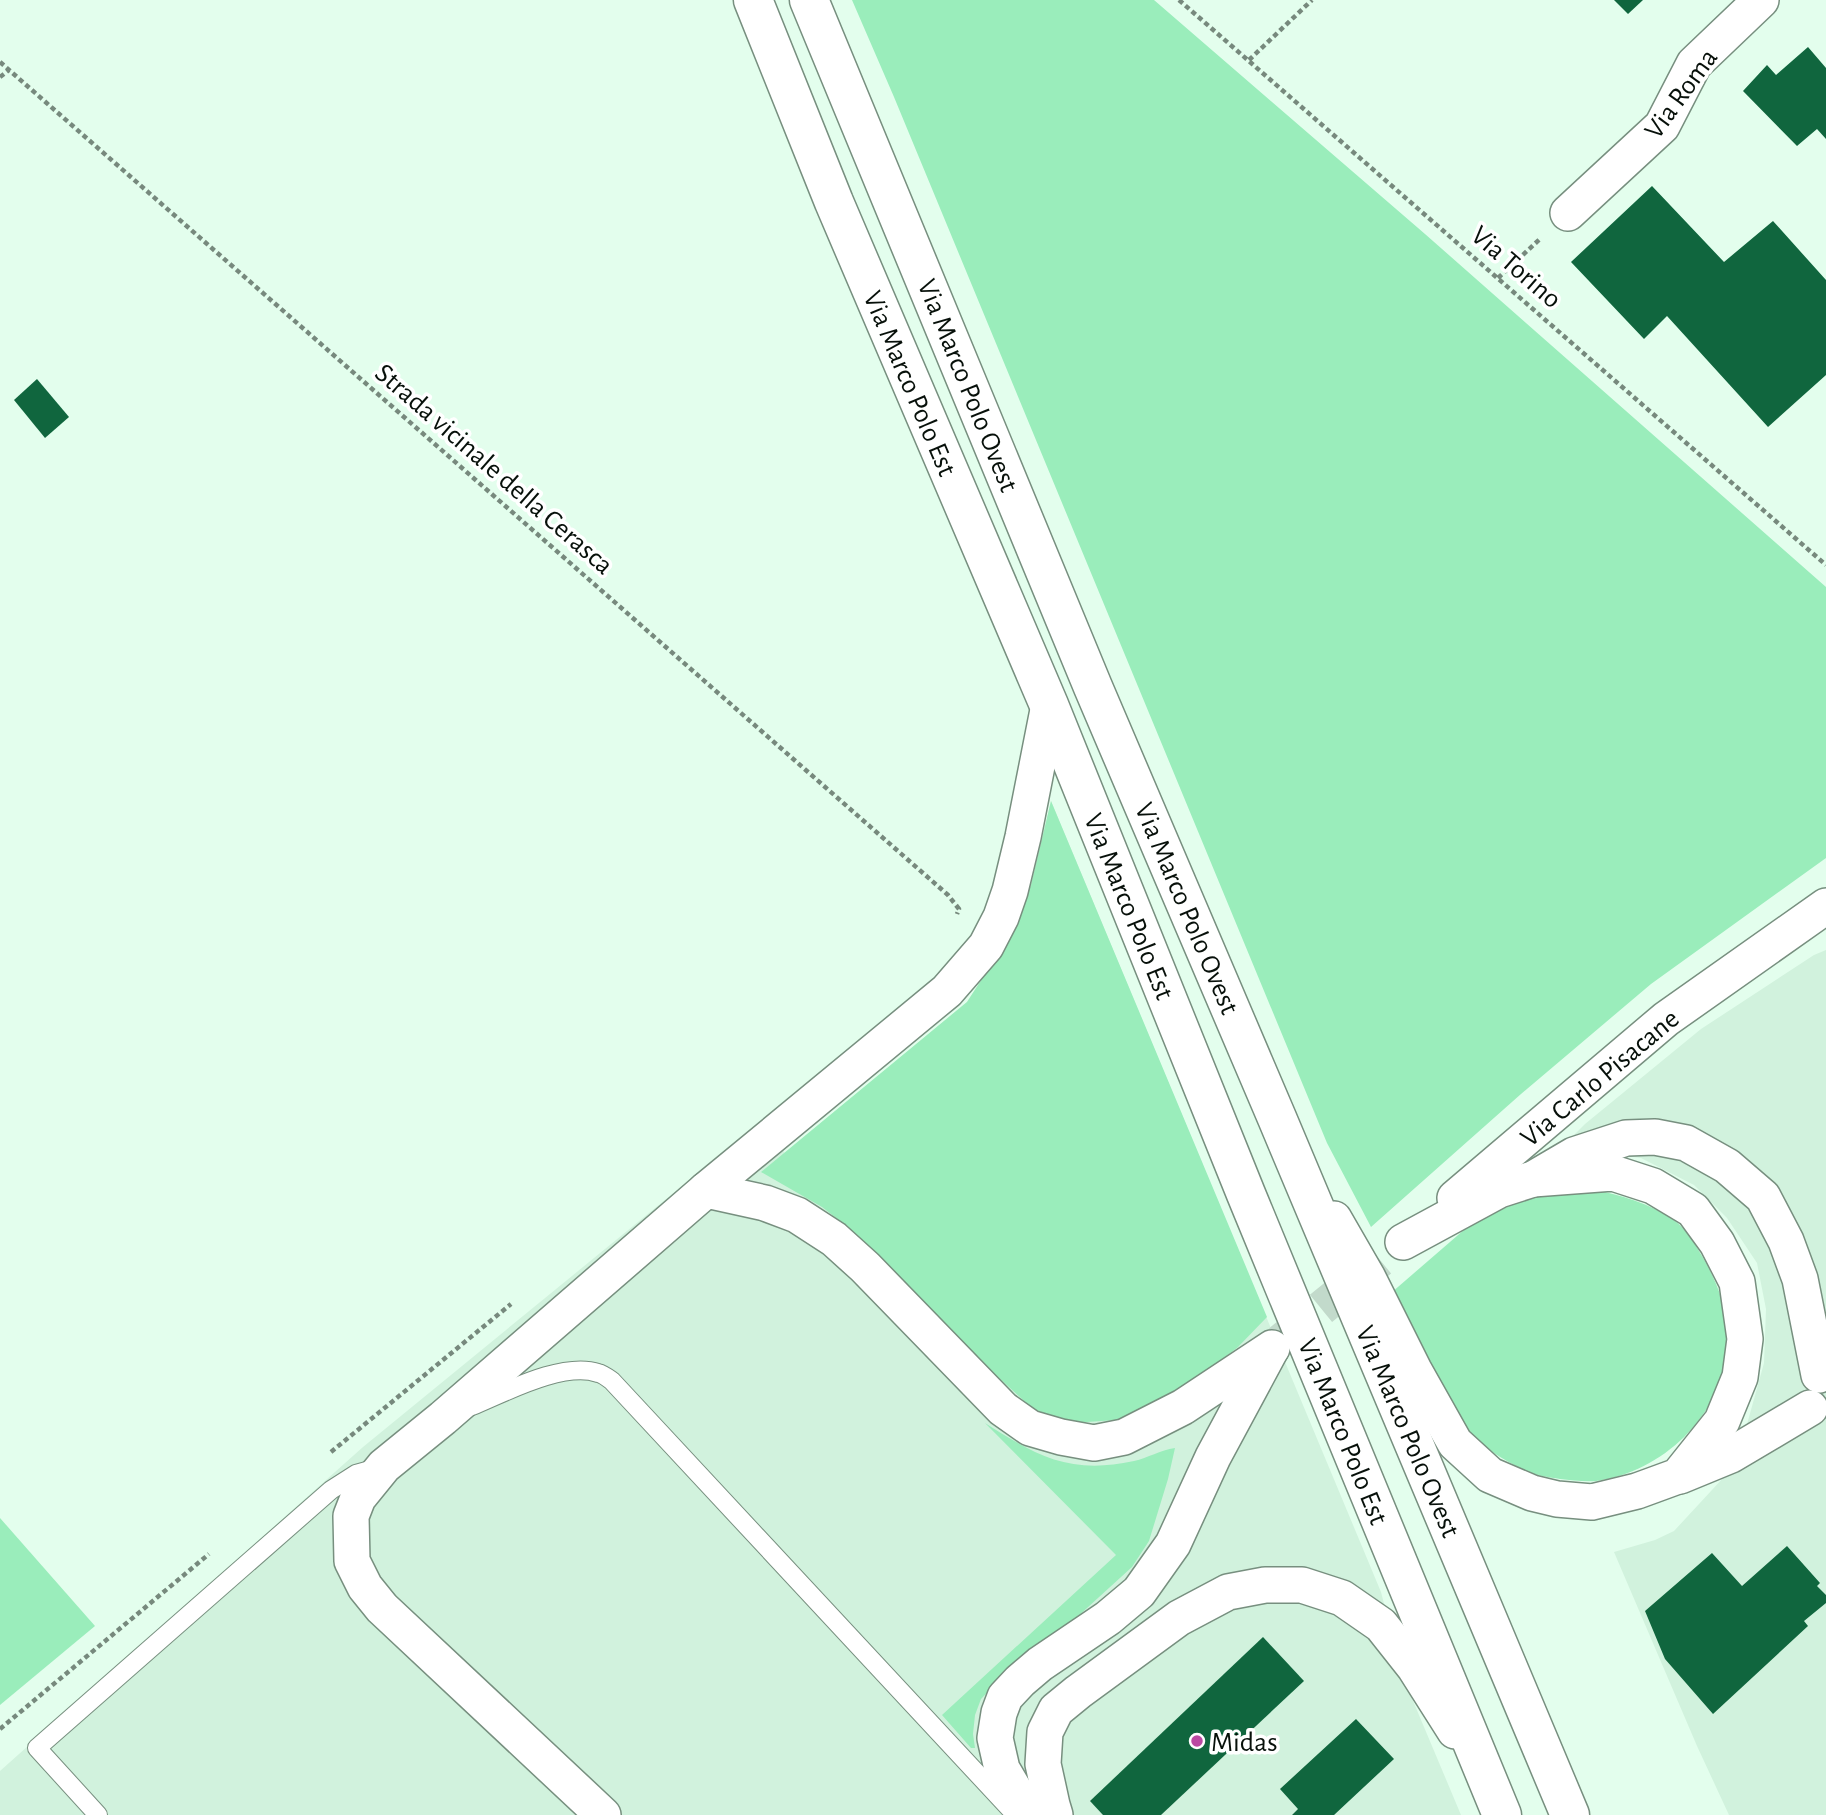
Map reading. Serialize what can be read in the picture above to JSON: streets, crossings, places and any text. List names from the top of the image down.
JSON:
{
  "streets": {
    "street": [
      "Via Roma",
      "Via Marco Polo Est",
      "Via Marco Polo Ovest",
      "Via Carlo Pisacane"
    ],
    "path": ["Via Torino", "Strada vicinale della Cerasca"]
  },
  "places": ["Midas"]
}
